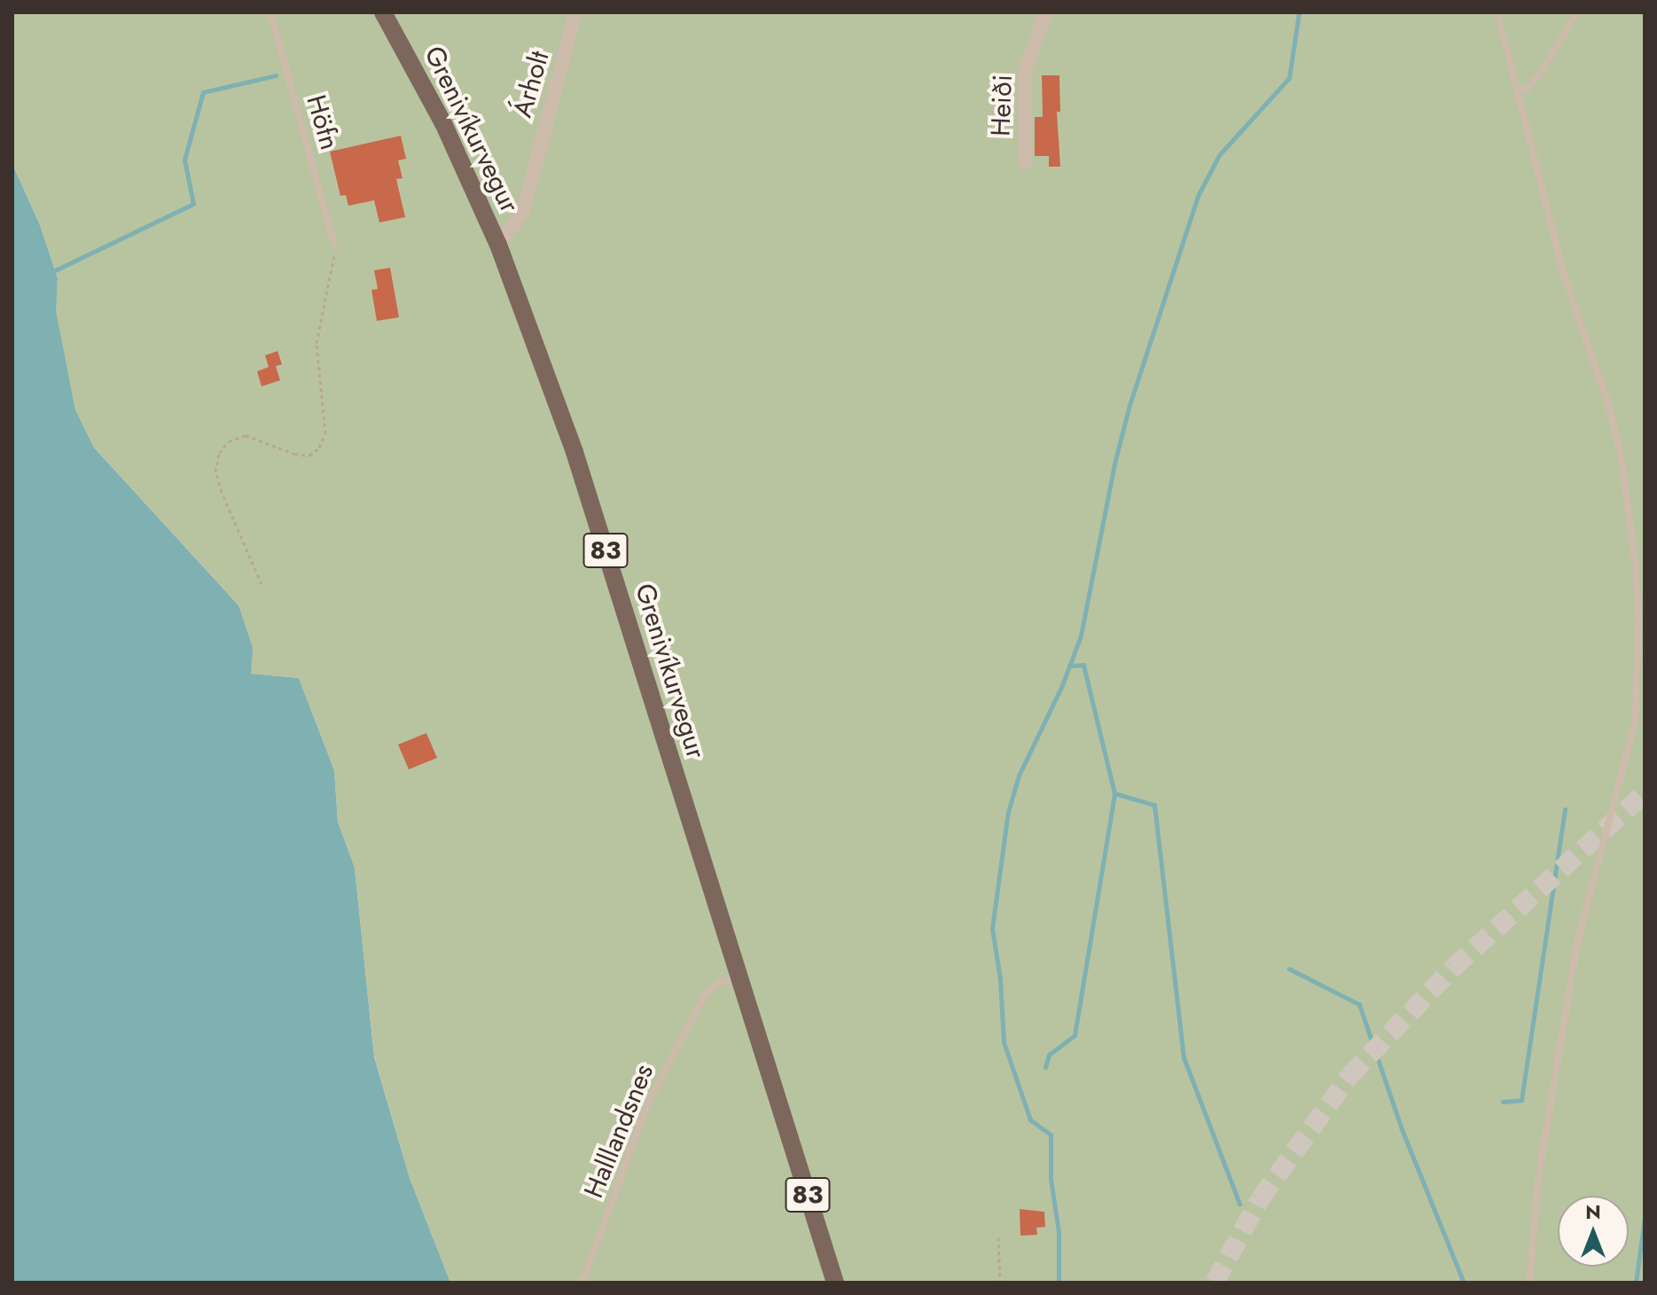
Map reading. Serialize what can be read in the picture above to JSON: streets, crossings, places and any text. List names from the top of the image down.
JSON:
{
  "streets": {
    "main road": ["Grenivíkurvegur", "83"],
    "street": ["Árholt", "Heiði"],
    "lane": ["Höfn", "Halllandsnes"]
  },
  "crossings": [
    ["Árholt", "Grenivíkurvegur"],
    ["Grenivíkurvegur", "Halllandsnes"]
  ],
  "north": "top"
}
